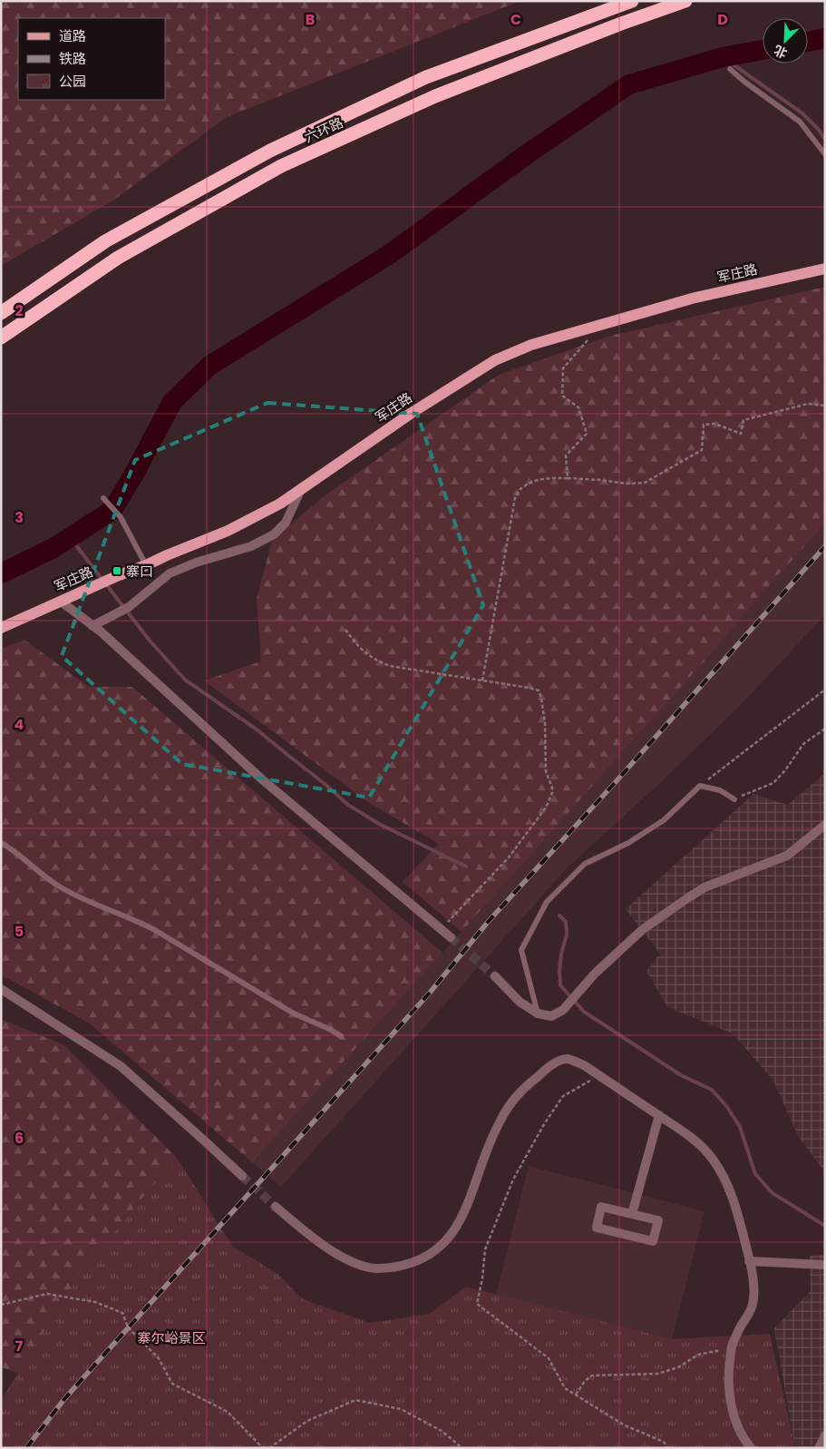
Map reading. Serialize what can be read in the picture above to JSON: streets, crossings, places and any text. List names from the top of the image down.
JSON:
{
  "streets": {
    "highway": ["六环路"],
    "main road": ["军庄路"]
  },
  "parks": ["寨尔峪景区"],
  "places": {
    "transit": ["寨口"]
  },
  "legend": ["道路", "铁路", "公园"],
  "north": "bottom left",
  "grid": {
    "columns": ["B", "C", "D"],
    "rows": [
      "2",
      "3",
      "4",
      "5",
      "6",
      "7"
    ]
  }
}
